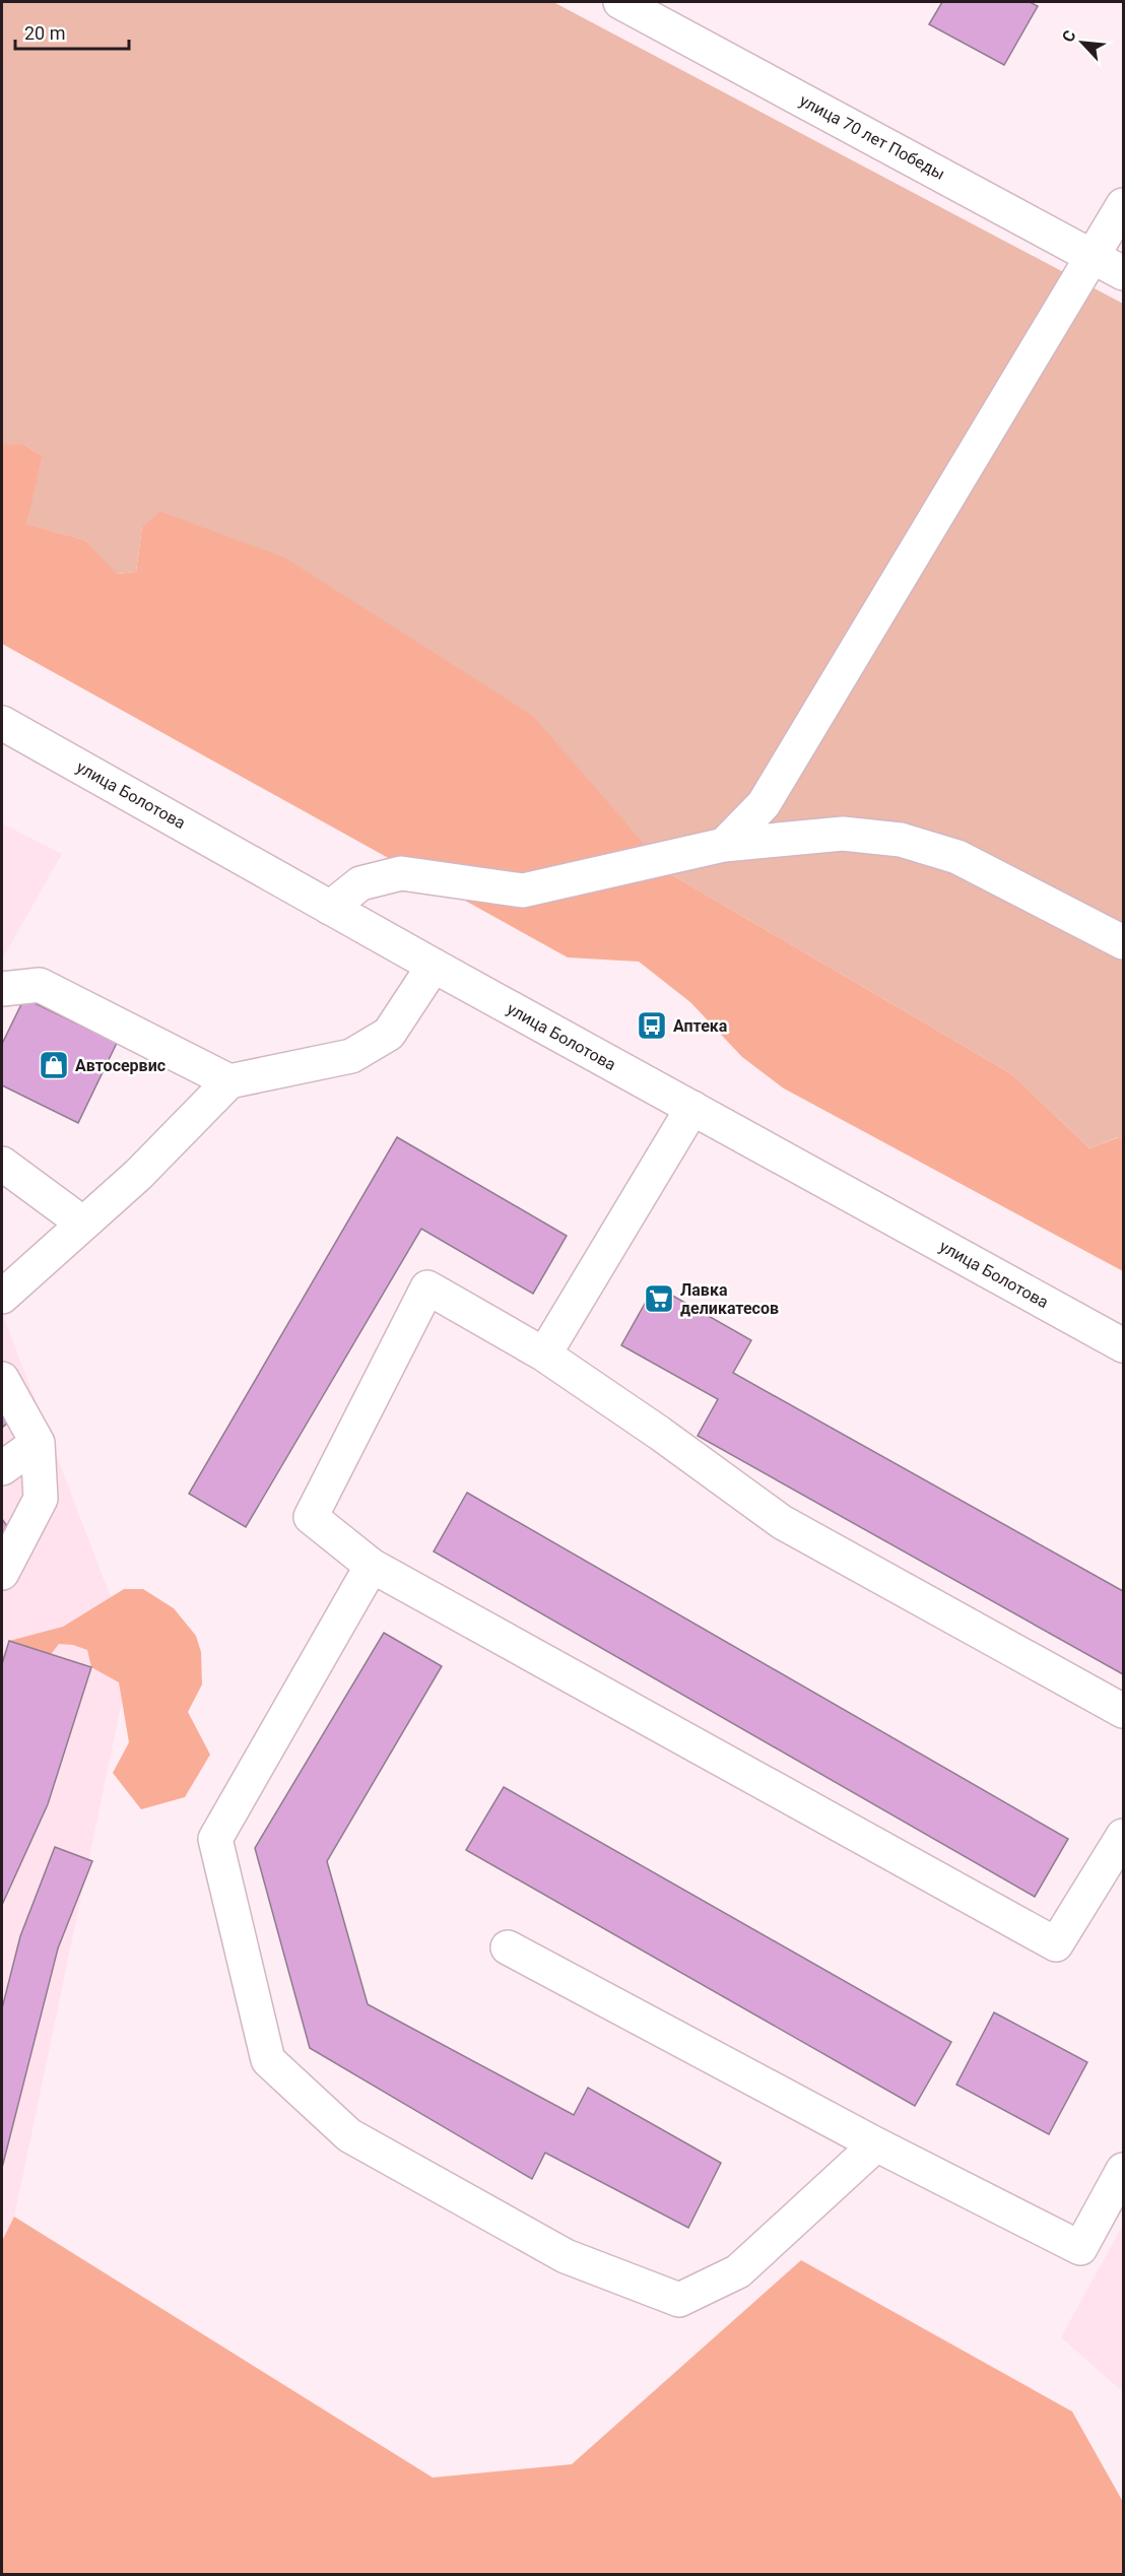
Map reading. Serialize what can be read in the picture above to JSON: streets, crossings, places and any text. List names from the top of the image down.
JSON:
{
  "streets": {
    "street": ["улица 70 лет Победы", "улица Болотова"]
  },
  "places": {
    "bus stop": ["Аптека"],
    "shop": ["Автосервис"],
    "supermarket": ["Лавка деликатесов"]
  },
  "scale_bar": "20 m",
  "north": "top left"
}
